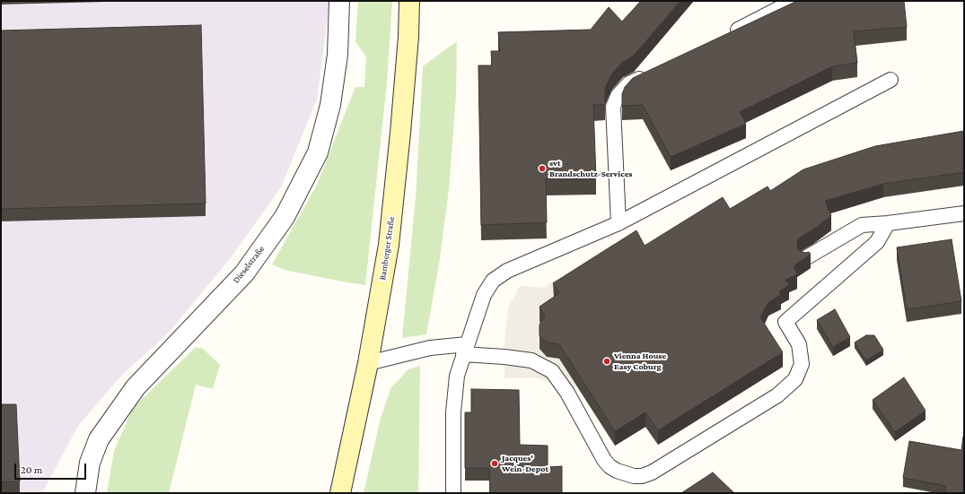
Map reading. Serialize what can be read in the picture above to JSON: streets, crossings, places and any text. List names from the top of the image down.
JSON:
{
  "streets": {
    "street": ["Bamberger Straße", "Dieselstraße"]
  },
  "places": ["svt Brandschutz-Services", "Vienna House Easy Coburg", "Jacques' Wein-Depot"],
  "scale_bar": "20 m"
}
